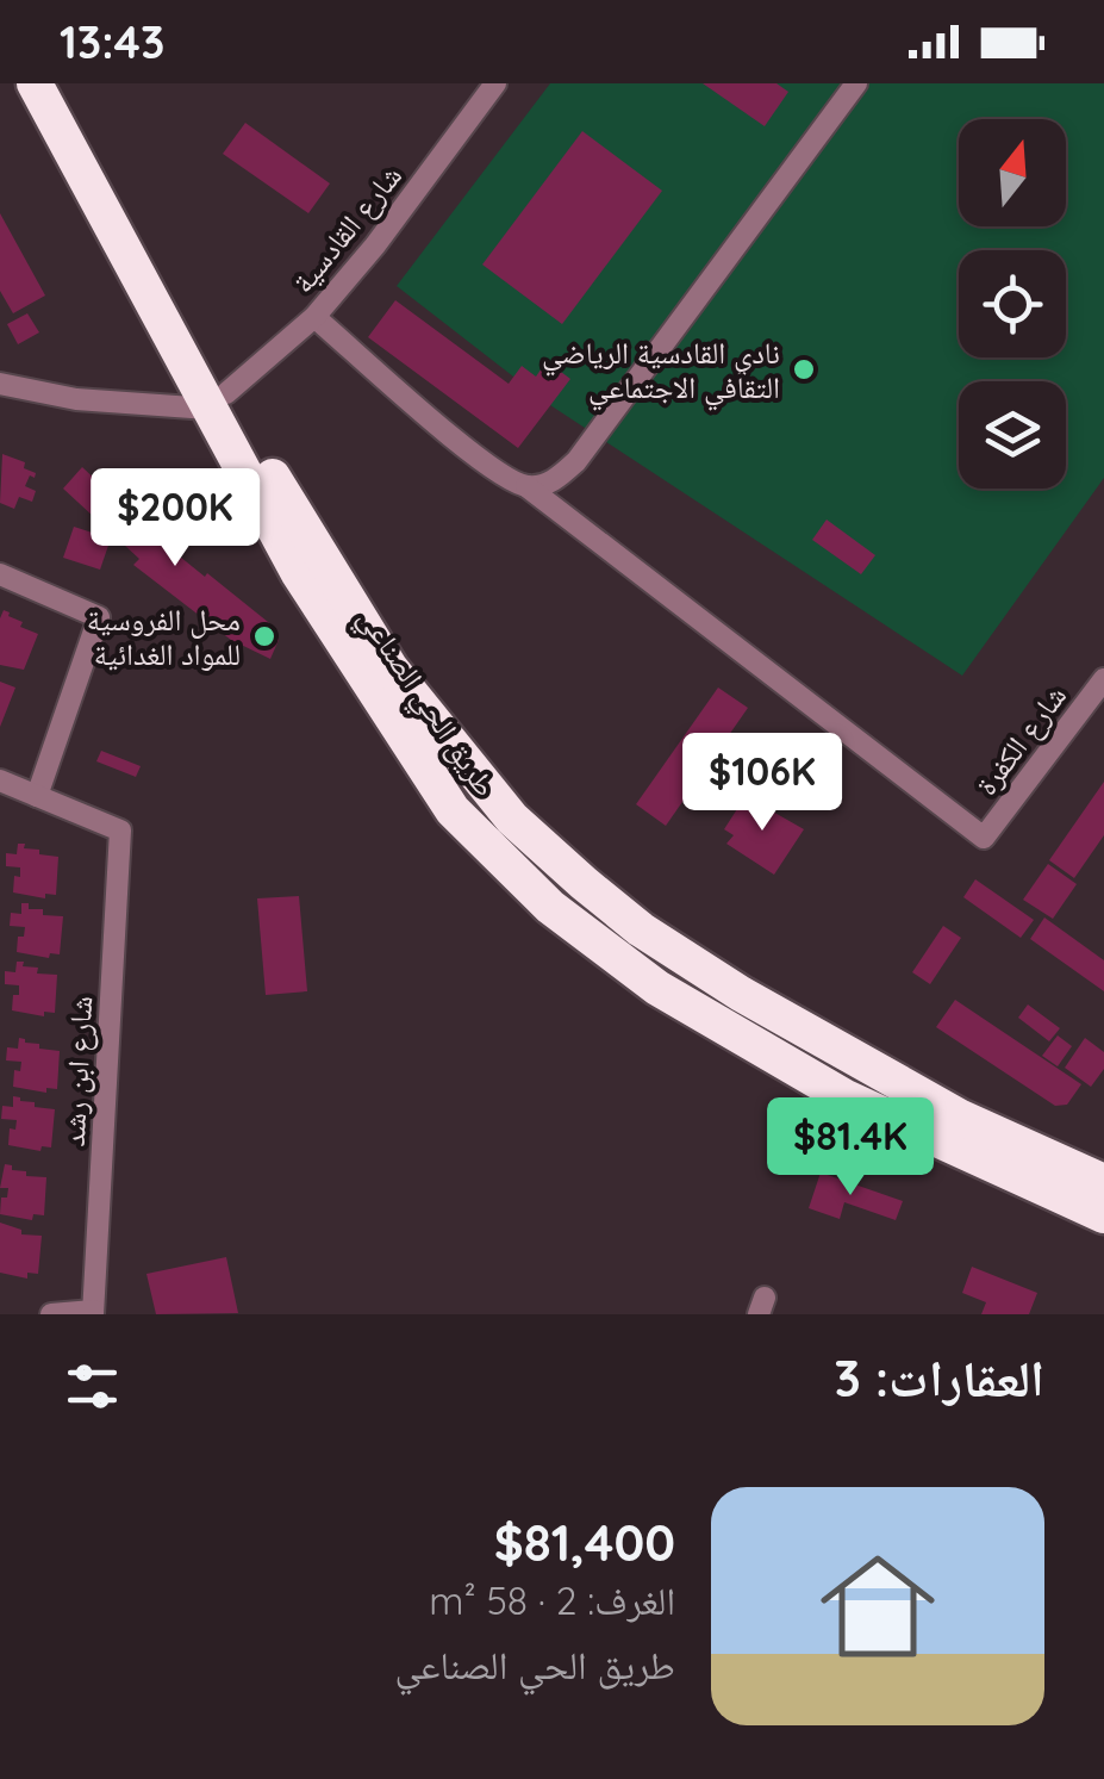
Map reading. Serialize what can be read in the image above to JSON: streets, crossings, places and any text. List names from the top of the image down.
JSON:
{
  "streets": {
    "highway": ["طريق الحي الصناعي"],
    "street": ["شارع القادسية", "شارع الكفرة", "شارع ابن رشد"]
  },
  "crossings": [
    ["شارع القادسية", "طريق الحي الصناعي"]
  ],
  "places": ["نادي القادسية الرياضي التقافي الاجتماعي", "محل الفروسية للمواد الغدائية"],
  "north": "top",
  "page": {
    "status": "13:43",
    "price": ["$200K", "$106K", "$81.4K"],
    "heading": "العقارات: 3",
    "list": [
      {
        "name": "$81,400",
        "note": "الغرف: 2 · 58 m² · طريق الحي الصناعي"
      }
    ]
  }
}
